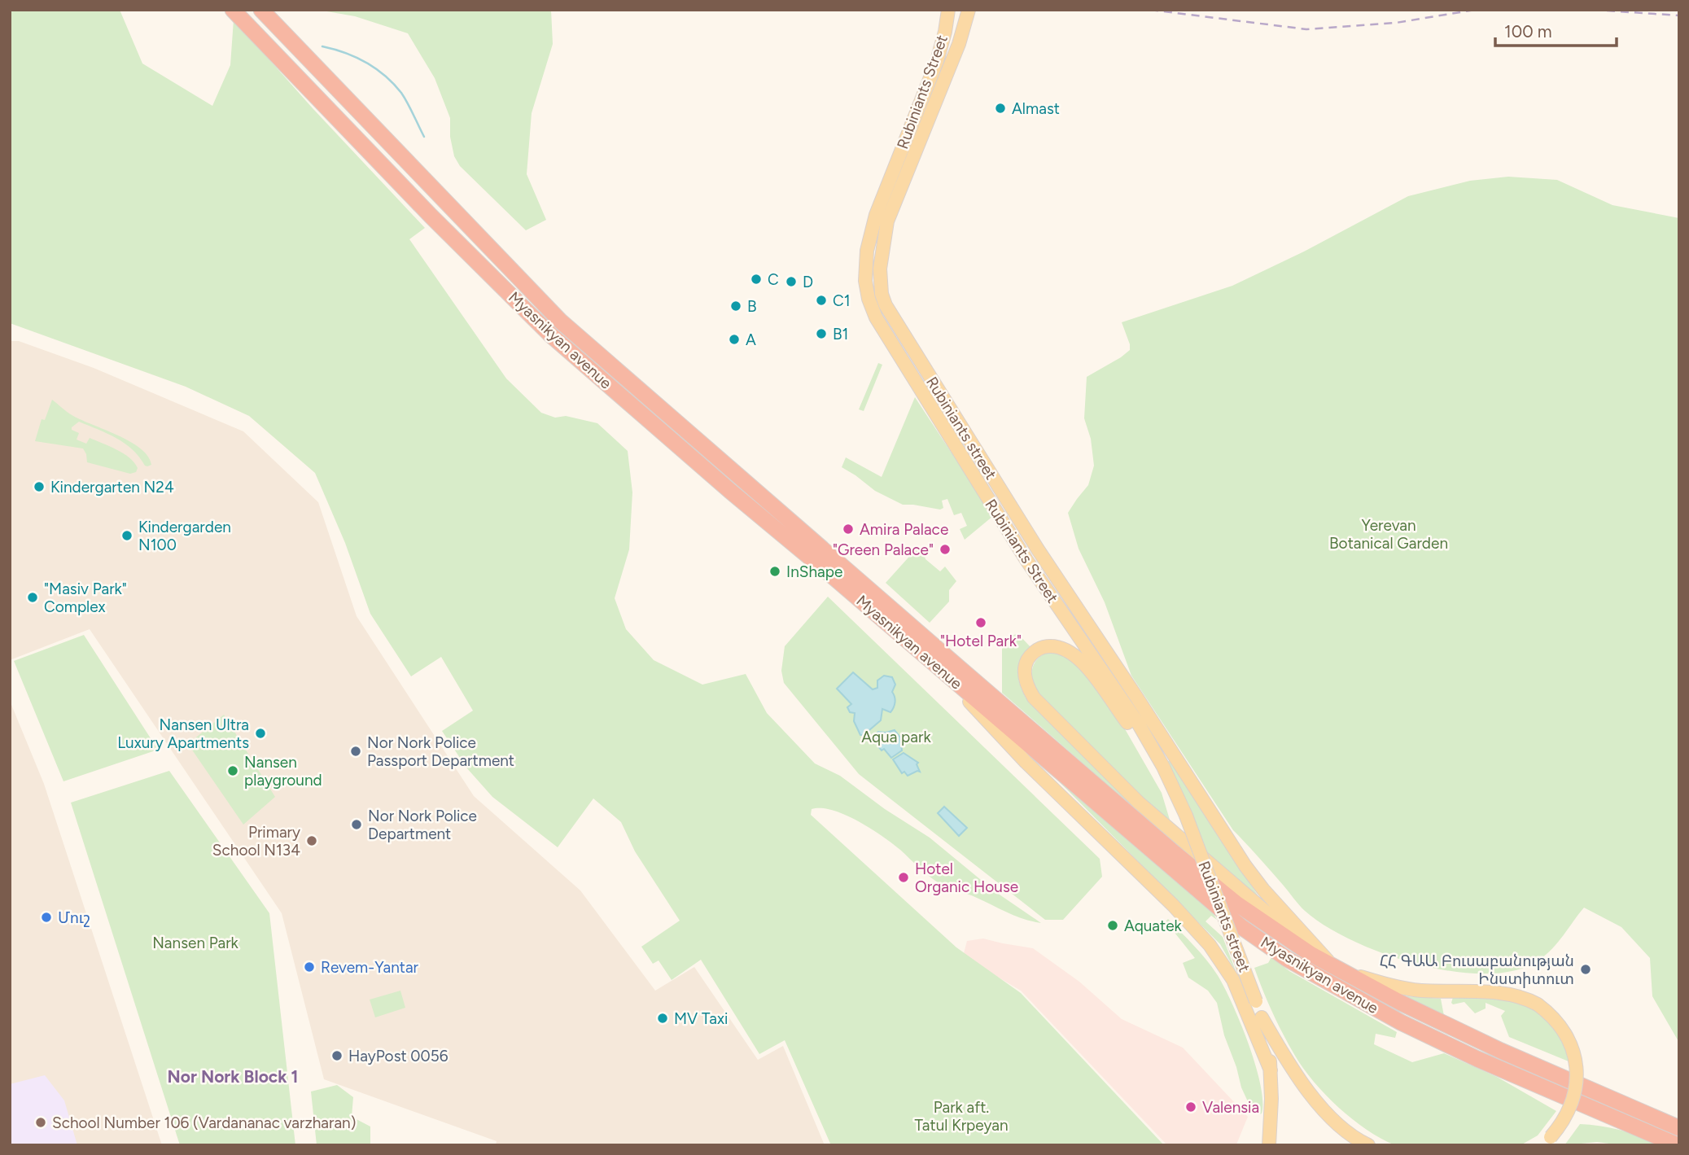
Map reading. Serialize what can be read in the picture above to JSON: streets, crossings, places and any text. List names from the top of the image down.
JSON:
{
  "streets": {
    "highway": ["Myasnikyan avenue"],
    "main road": ["Rubiniants Street", "Rubiniants street"]
  },
  "crossings": [
    ["Rubiniants Street", "Rubiniants street"],
    ["Myasnikyan avenue", "Rubiniants street"]
  ],
  "districts": ["Nor Nork Block 1"],
  "parks": [
    "Yerevan Botanical Garden",
    "Aqua park",
    "Nansen Park",
    "Park aft. Tatul Krpeyan"
  ],
  "places": [
    "Almast",
    "C",
    "D",
    "C1",
    "B",
    "B1",
    "A",
    "Kindergarten N24",
    "Amira Palace",
    "Kindergarden N100",
    "\"Green Palace\"",
    "InShape",
    "\"Masiv Park\" Complex",
    "\"Hotel Park\"",
    "Nansen Ultra Luxury Apartments",
    "Nor Nork Police Passport Department",
    "Nansen playground",
    "Nor Nork Police Department",
    "Primary School N134",
    "Hotel Organic House",
    "Մուշ",
    "Aquatek",
    "Revem-Yantar",
    "ՀՀ ԳԱԱ Բուսաբանության Ինստիտուտ",
    "MV Taxi",
    "HayPost 0056",
    "Valensia",
    "School Number 106 (Vardananac varzharan)"
  ],
  "scale_bar": "100 m"
}
